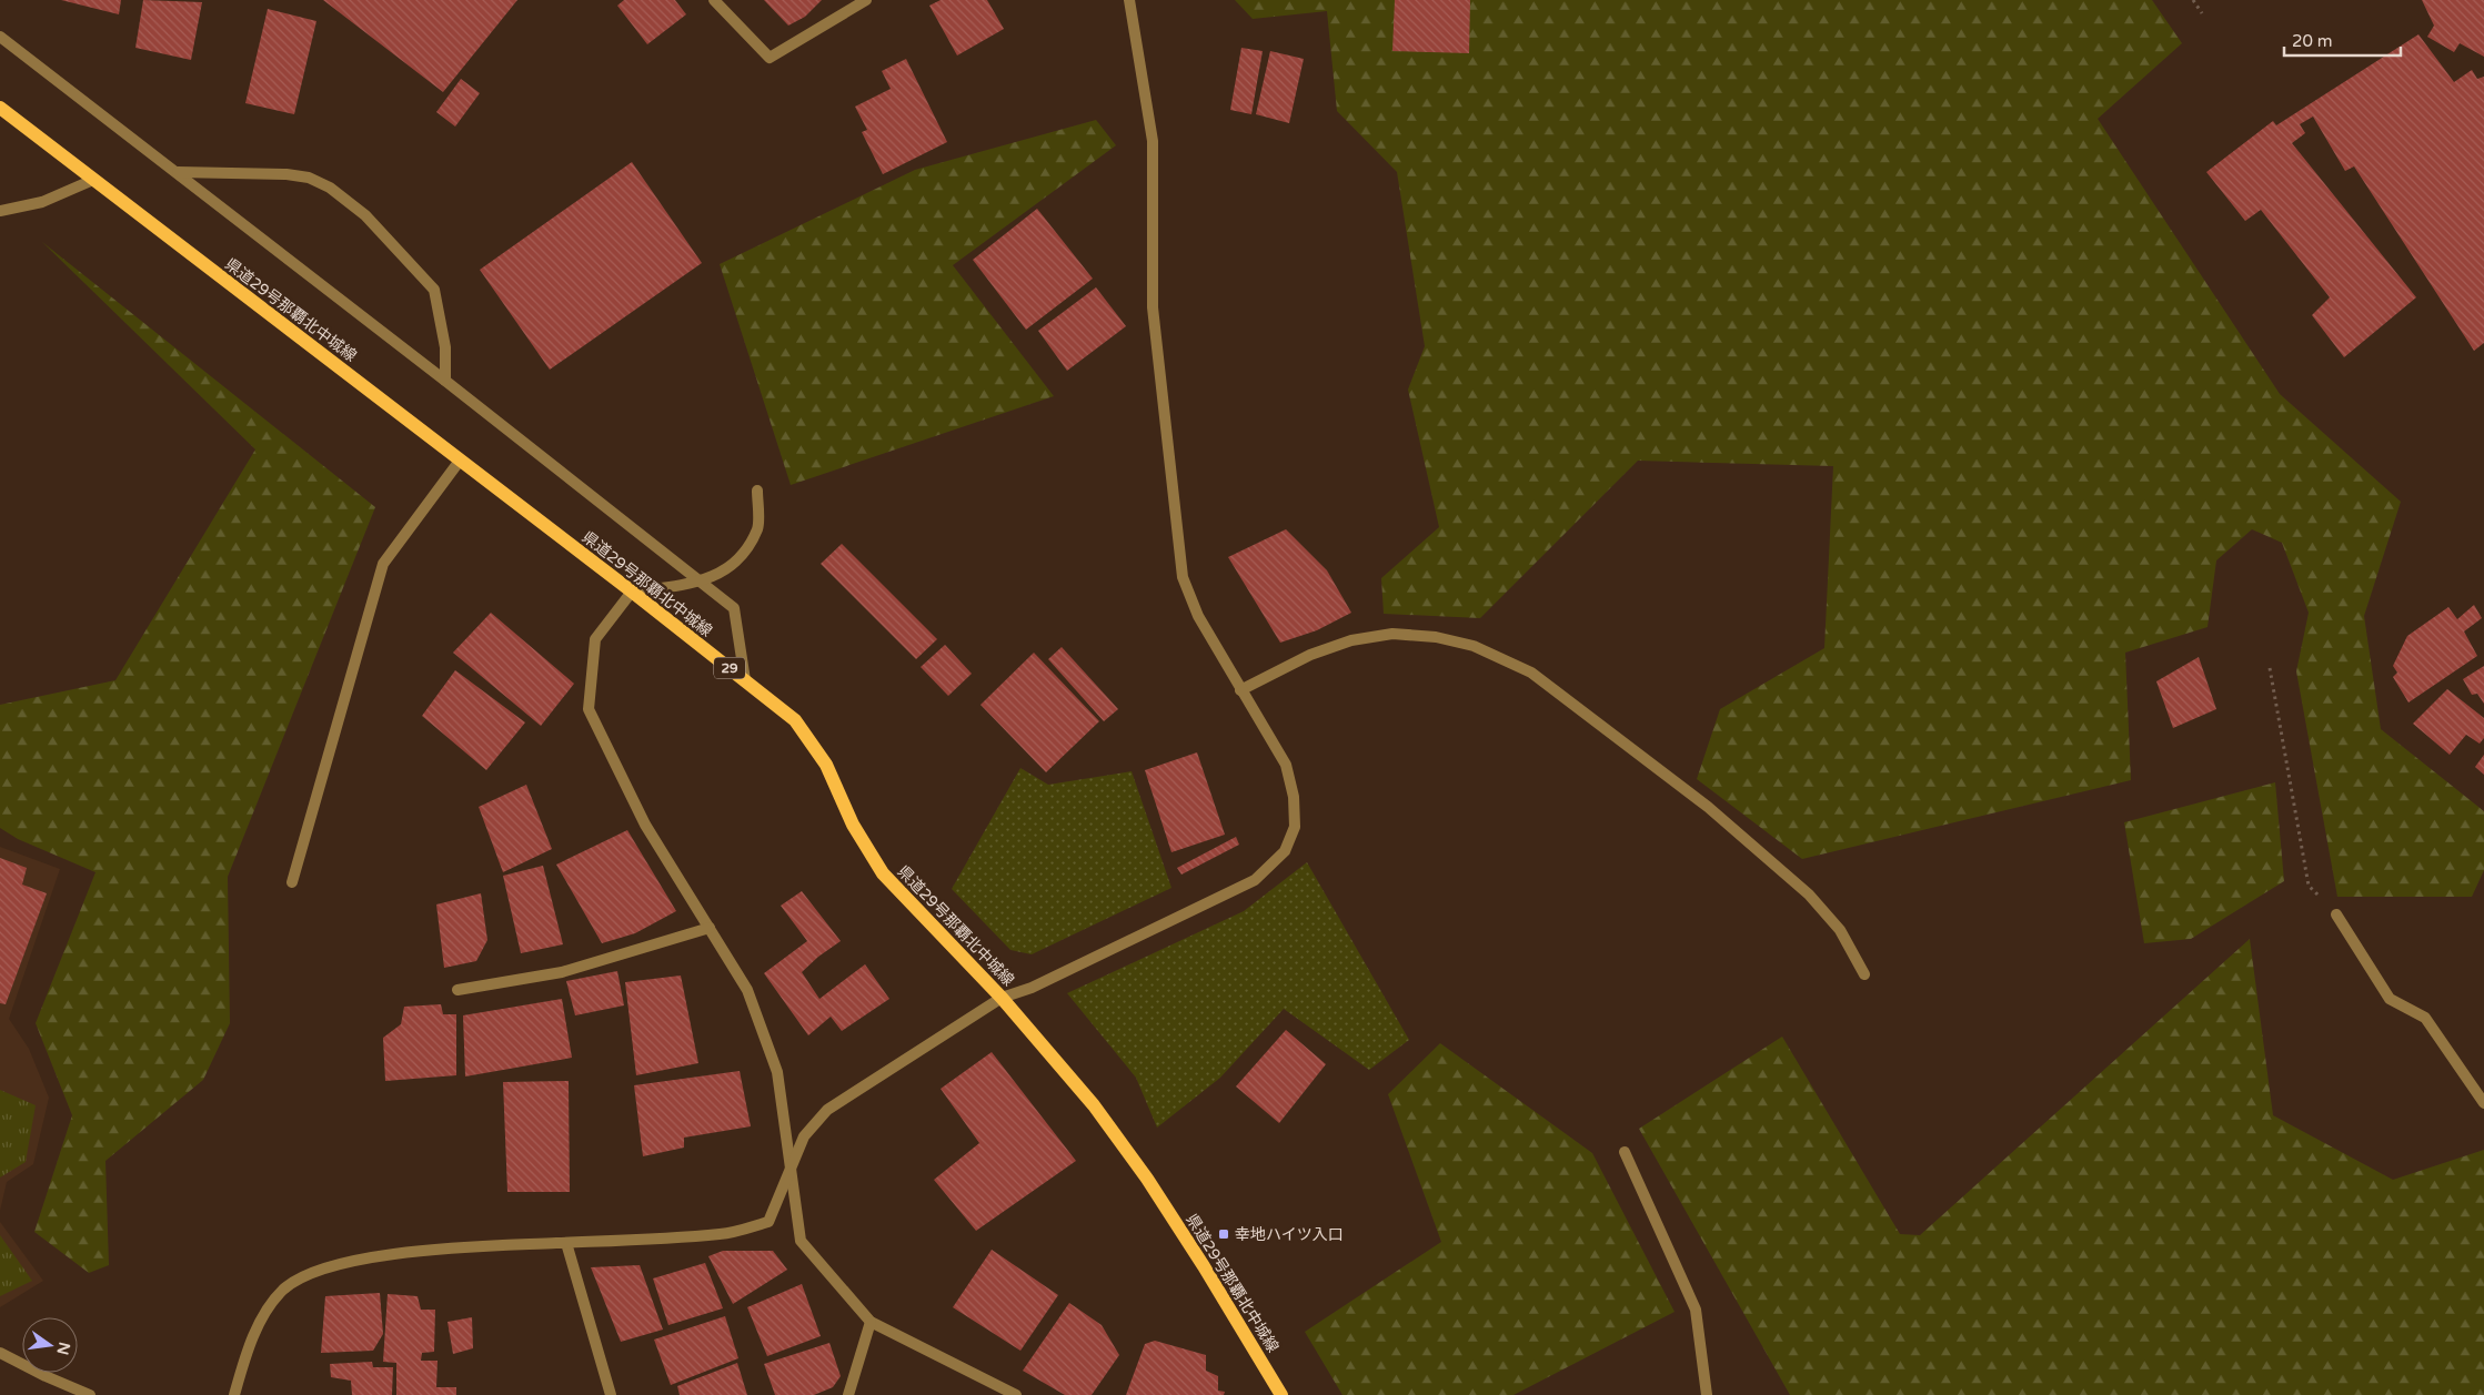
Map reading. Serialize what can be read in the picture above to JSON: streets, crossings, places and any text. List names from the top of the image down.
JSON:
{
  "streets": {
    "main road": ["県道29号那覇北中城線", "29"]
  },
  "places": {
    "transit": ["幸地ハイツ入口"]
  },
  "scale_bar": "20 m",
  "north": "right"
}
